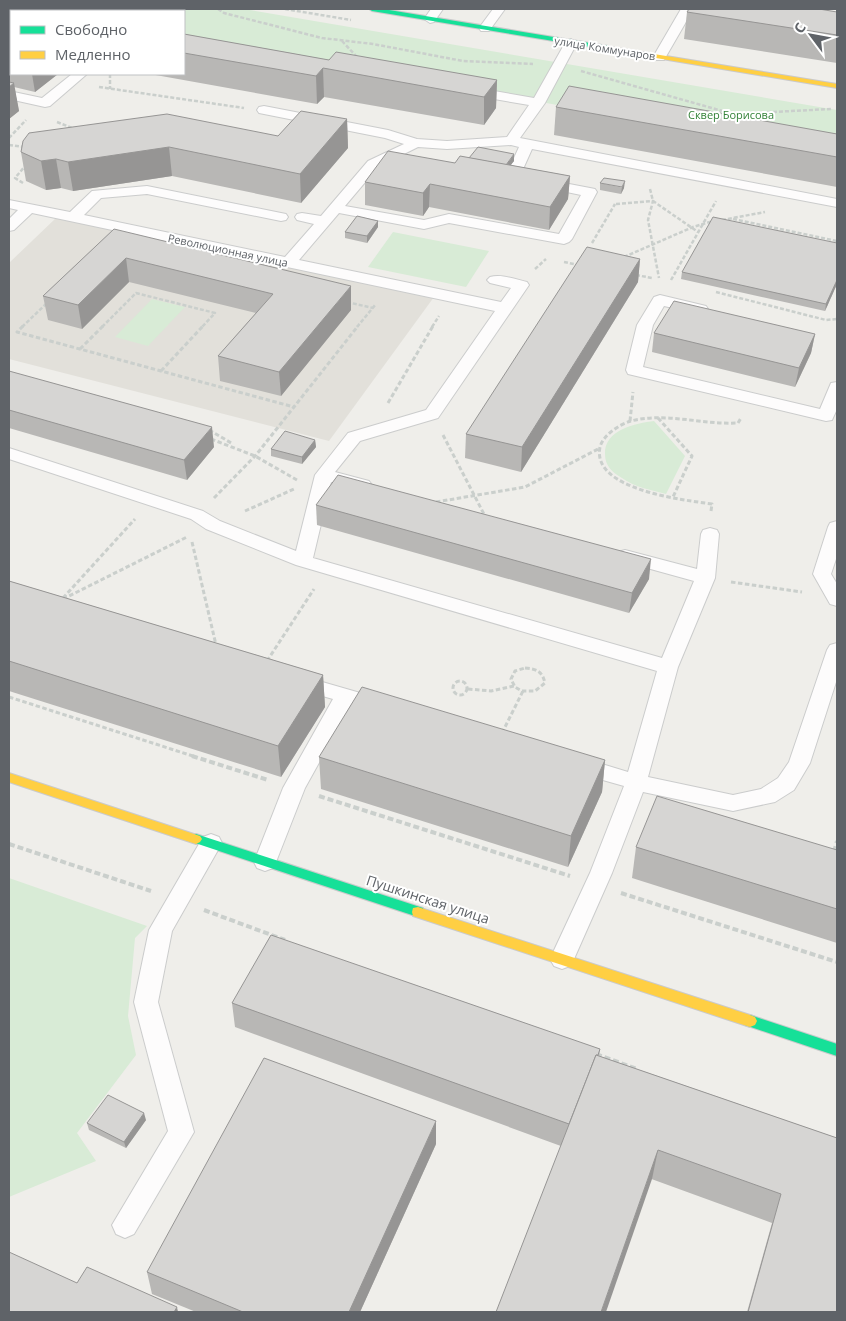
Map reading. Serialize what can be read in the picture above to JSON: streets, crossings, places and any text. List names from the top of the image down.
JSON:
{
  "streets": {
    "main road": ["улица Коммунаров", "Пушкинская улица"],
    "lane": ["Революционная улица"]
  },
  "parks": ["Сквер Борисова"],
  "legend": ["Свободно", "Медленно"],
  "north": "top left"
}
